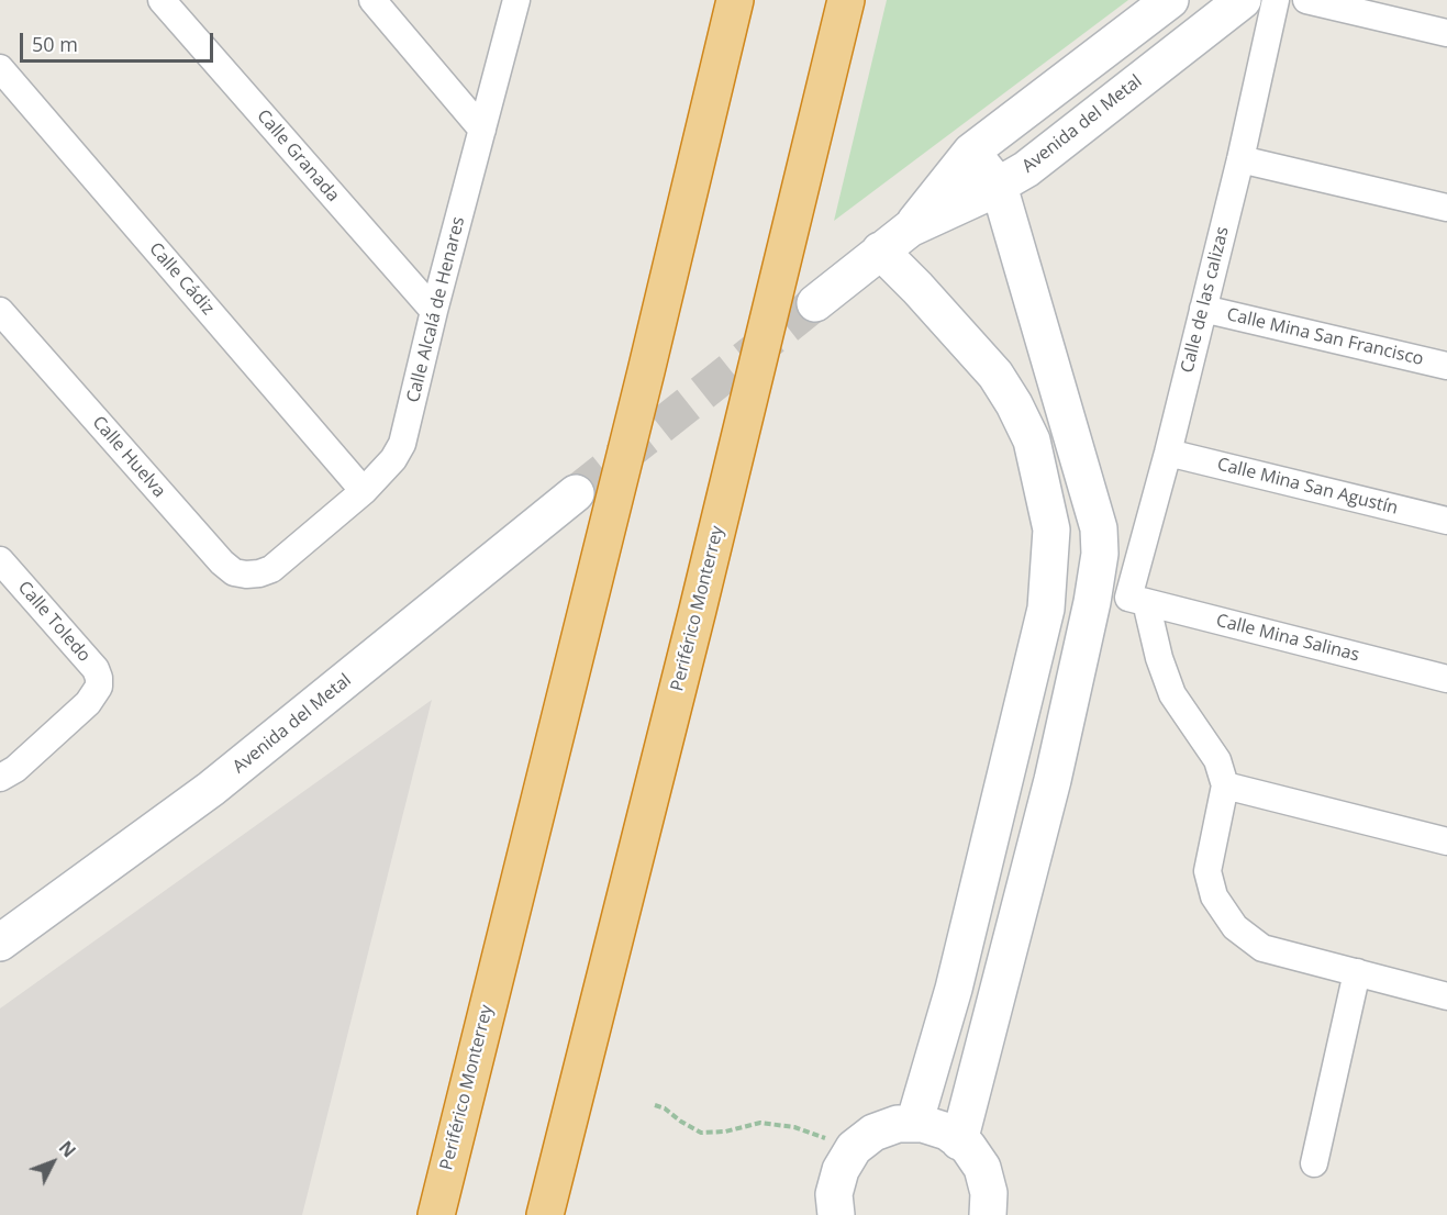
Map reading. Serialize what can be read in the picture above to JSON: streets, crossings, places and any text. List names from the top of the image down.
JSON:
{
  "streets": {
    "highway": ["Periférico Monterrey"],
    "street": [
      "Avenida del Metal",
      "Calle Granada",
      "Calle Cádiz",
      "Calle de las calizas",
      "Calle Alcalá de Henares",
      "Calle Mina San Francisco",
      "Calle Huelva",
      "Calle Mina San Agustín",
      "Calle Toledo",
      "Calle Mina Salinas"
    ]
  },
  "crossings": [
    ["Calle Granada", "Calle Alcalá de Henares"],
    ["Calle Cádiz", "Calle Alcalá de Henares"],
    ["Calle de las calizas", "Calle Mina San Francisco"],
    ["Calle de las calizas", "Calle Mina San Agustín"],
    ["Calle de las calizas", "Calle Mina Salinas"],
    ["Calle Alcalá de Henares", "Calle Huelva"]
  ],
  "scale_bar": "50 m",
  "north": "top right"
}
